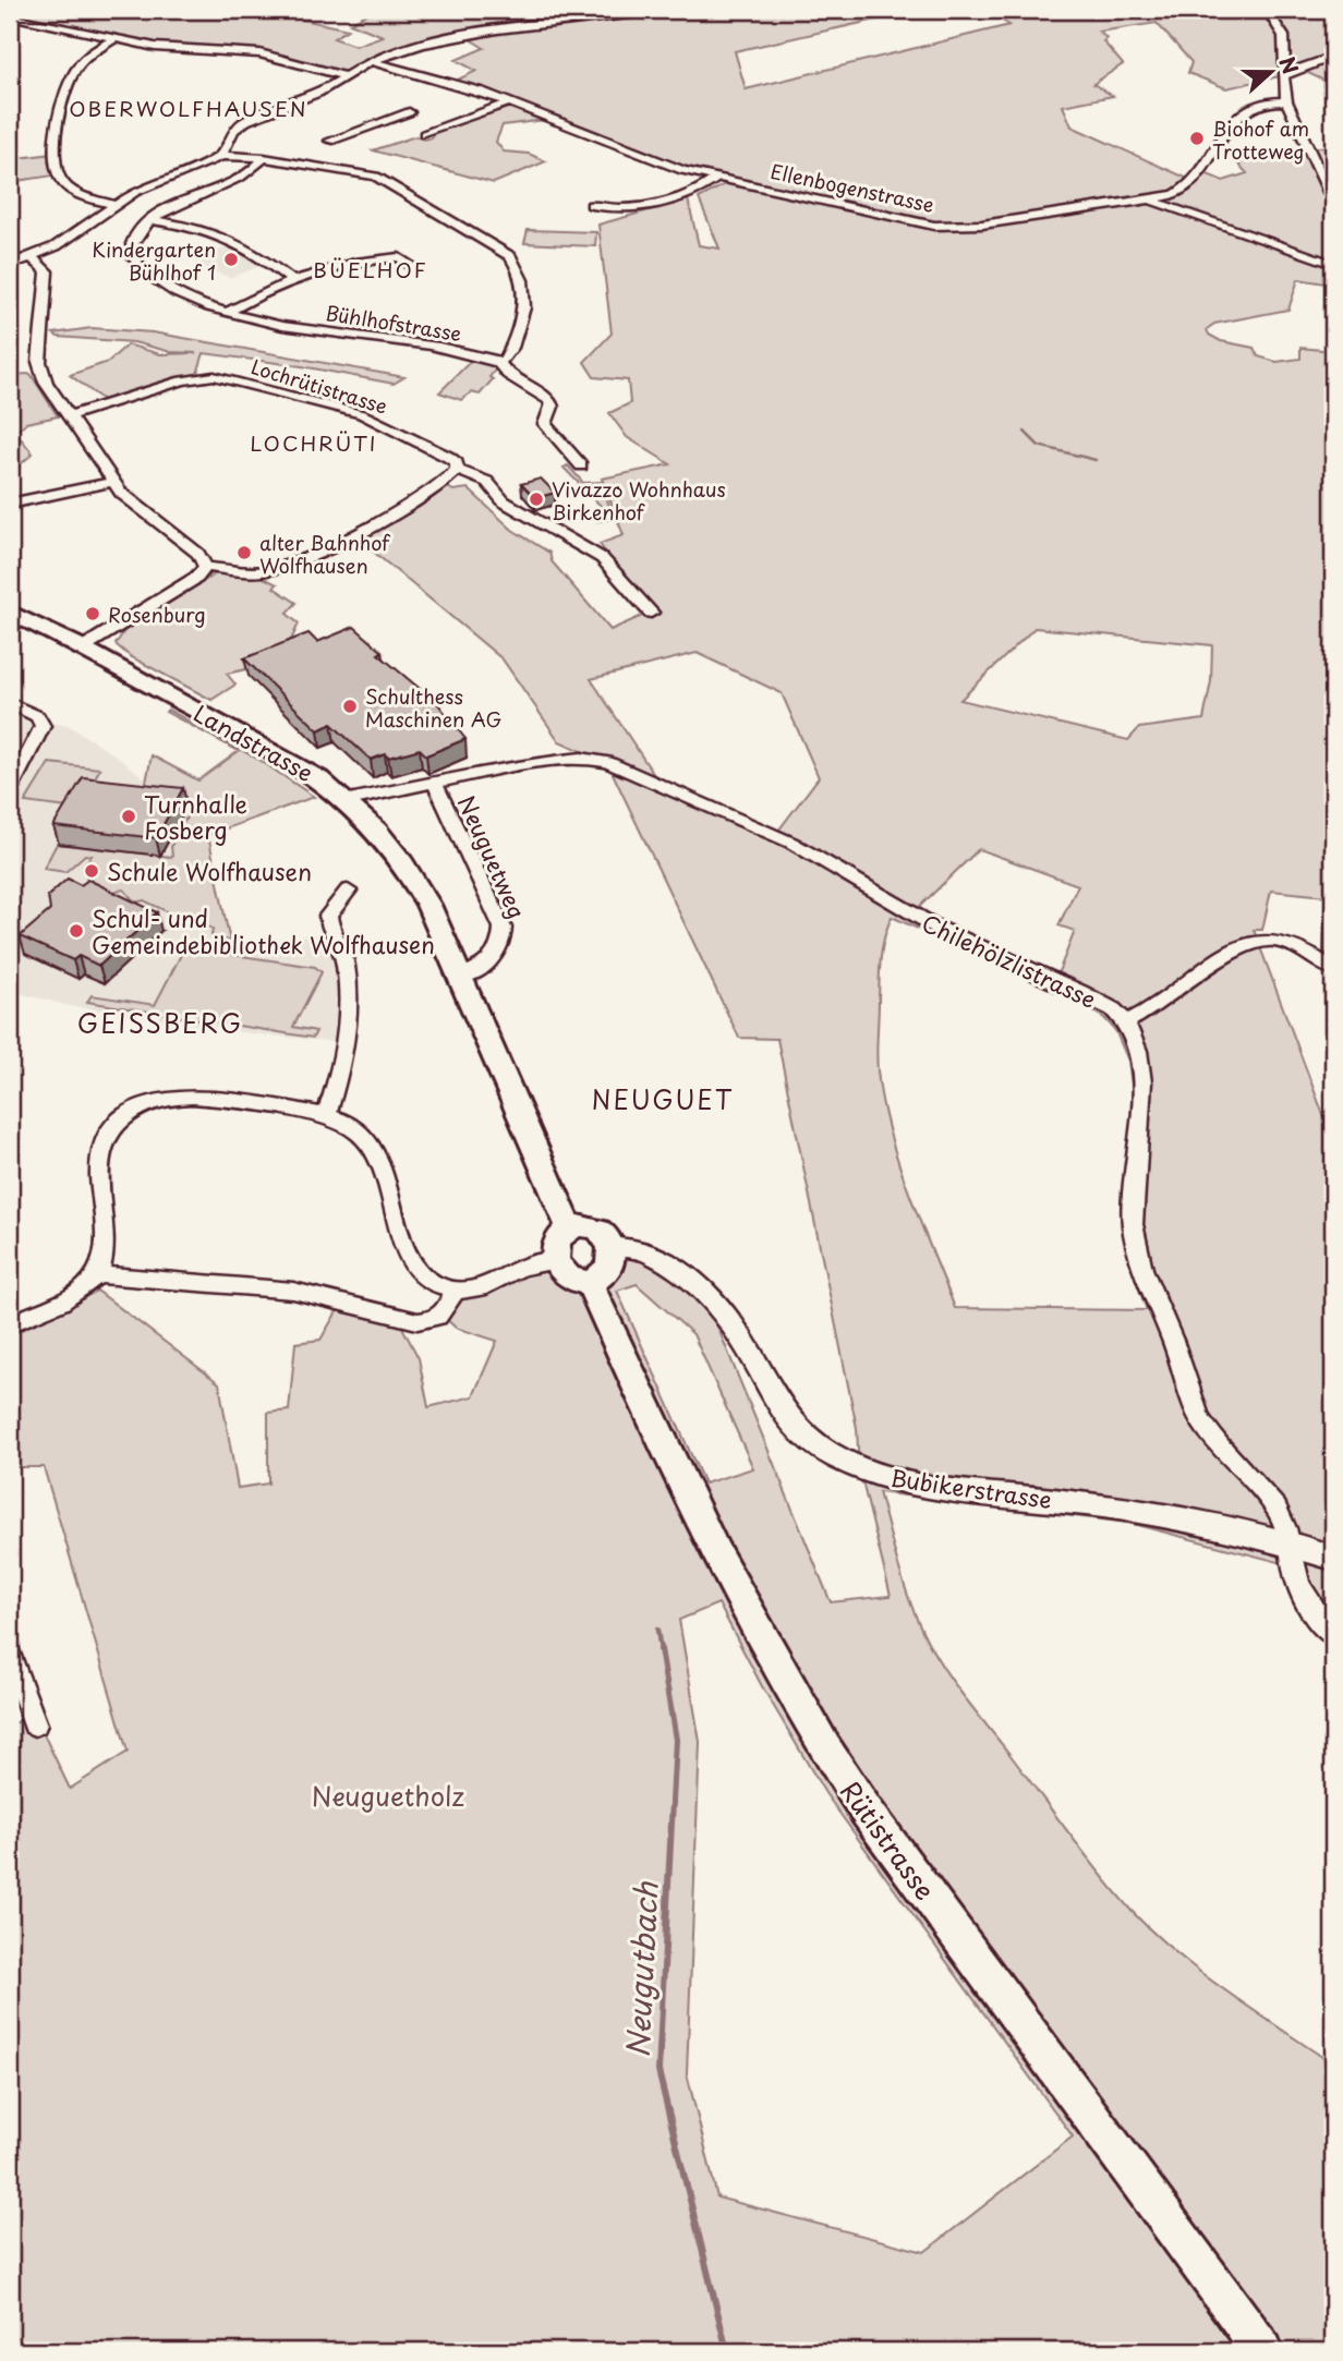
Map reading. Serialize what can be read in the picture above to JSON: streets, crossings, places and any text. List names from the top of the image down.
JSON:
{
  "streets": {
    "main road": ["Landstrasse", "Rütistrasse"],
    "street": [
      "Ellenbogenstrasse",
      "Bühlhofstrasse",
      "Lochrütistrasse",
      "Neuguetweg",
      "Chilehölzlistrasse",
      "Bubikerstrasse"
    ]
  },
  "crossings": [
    ["Landstrasse", "Neuguetweg"],
    ["Landstrasse", "Chilehölzlistrasse"],
    ["Landstrasse", "Bubikerstrasse"],
    ["Landstrasse", "Rütistrasse"],
    ["Neuguetweg", "Chilehölzlistrasse"],
    ["Bubikerstrasse", "Rütistrasse"]
  ],
  "districts": [
    "OBERWOLFHAUSEN",
    "BÜELHOF",
    "LOCHRÜTI",
    "GEISSBERG",
    "NEUGUET"
  ],
  "water": ["Neugutbach"],
  "parks": ["Neuguetholz"],
  "places": [
    "Biohof am Trotteweg",
    "Kindergarten Bühlhof 1",
    "Vivazzo Wohnhaus Birkenhof",
    "alter Bahnhof Wolfhausen",
    "Rosenburg",
    "Schulthess Maschinen AG",
    "Turnhalle Fosberg",
    "Schule Wolfhausen",
    "Schul- und Gemeindebibliothek Wolfhausen"
  ],
  "north": "right"
}
